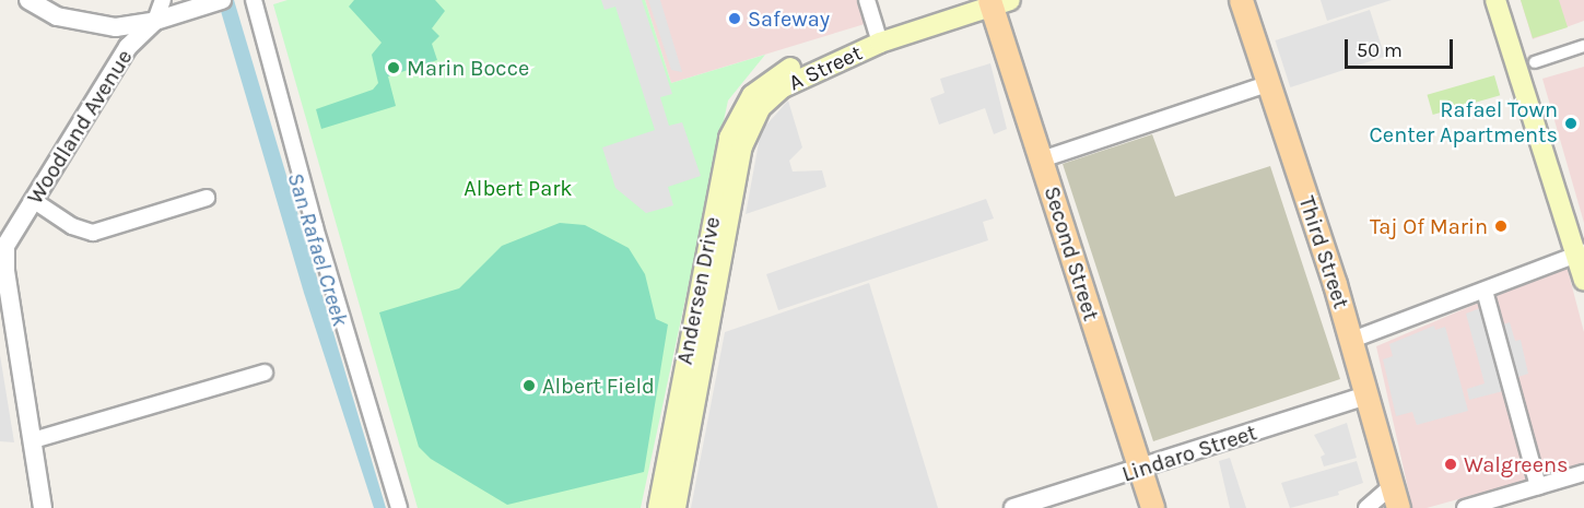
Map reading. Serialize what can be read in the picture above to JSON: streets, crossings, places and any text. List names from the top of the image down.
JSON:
{
  "streets": {
    "main road": [
      "A Street",
      "Third Street",
      "Second Street",
      "Andersen Drive"
    ],
    "street": ["Woodland Avenue", "Lindaro Street"]
  },
  "crossings": [
    ["A Street", "Second Street"],
    ["A Street", "Andersen Drive"],
    ["Third Street", "Lindaro Street"],
    ["Second Street", "Lindaro Street"]
  ],
  "water": ["San Rafael Creek"],
  "parks": ["Albert Park"],
  "places": [
    "Safeway",
    "Marin Bocce",
    "Rafael Town Center Apartments",
    "Taj Of Marin",
    "Albert Field",
    "Walgreens"
  ],
  "scale_bar": "50 m"
}
